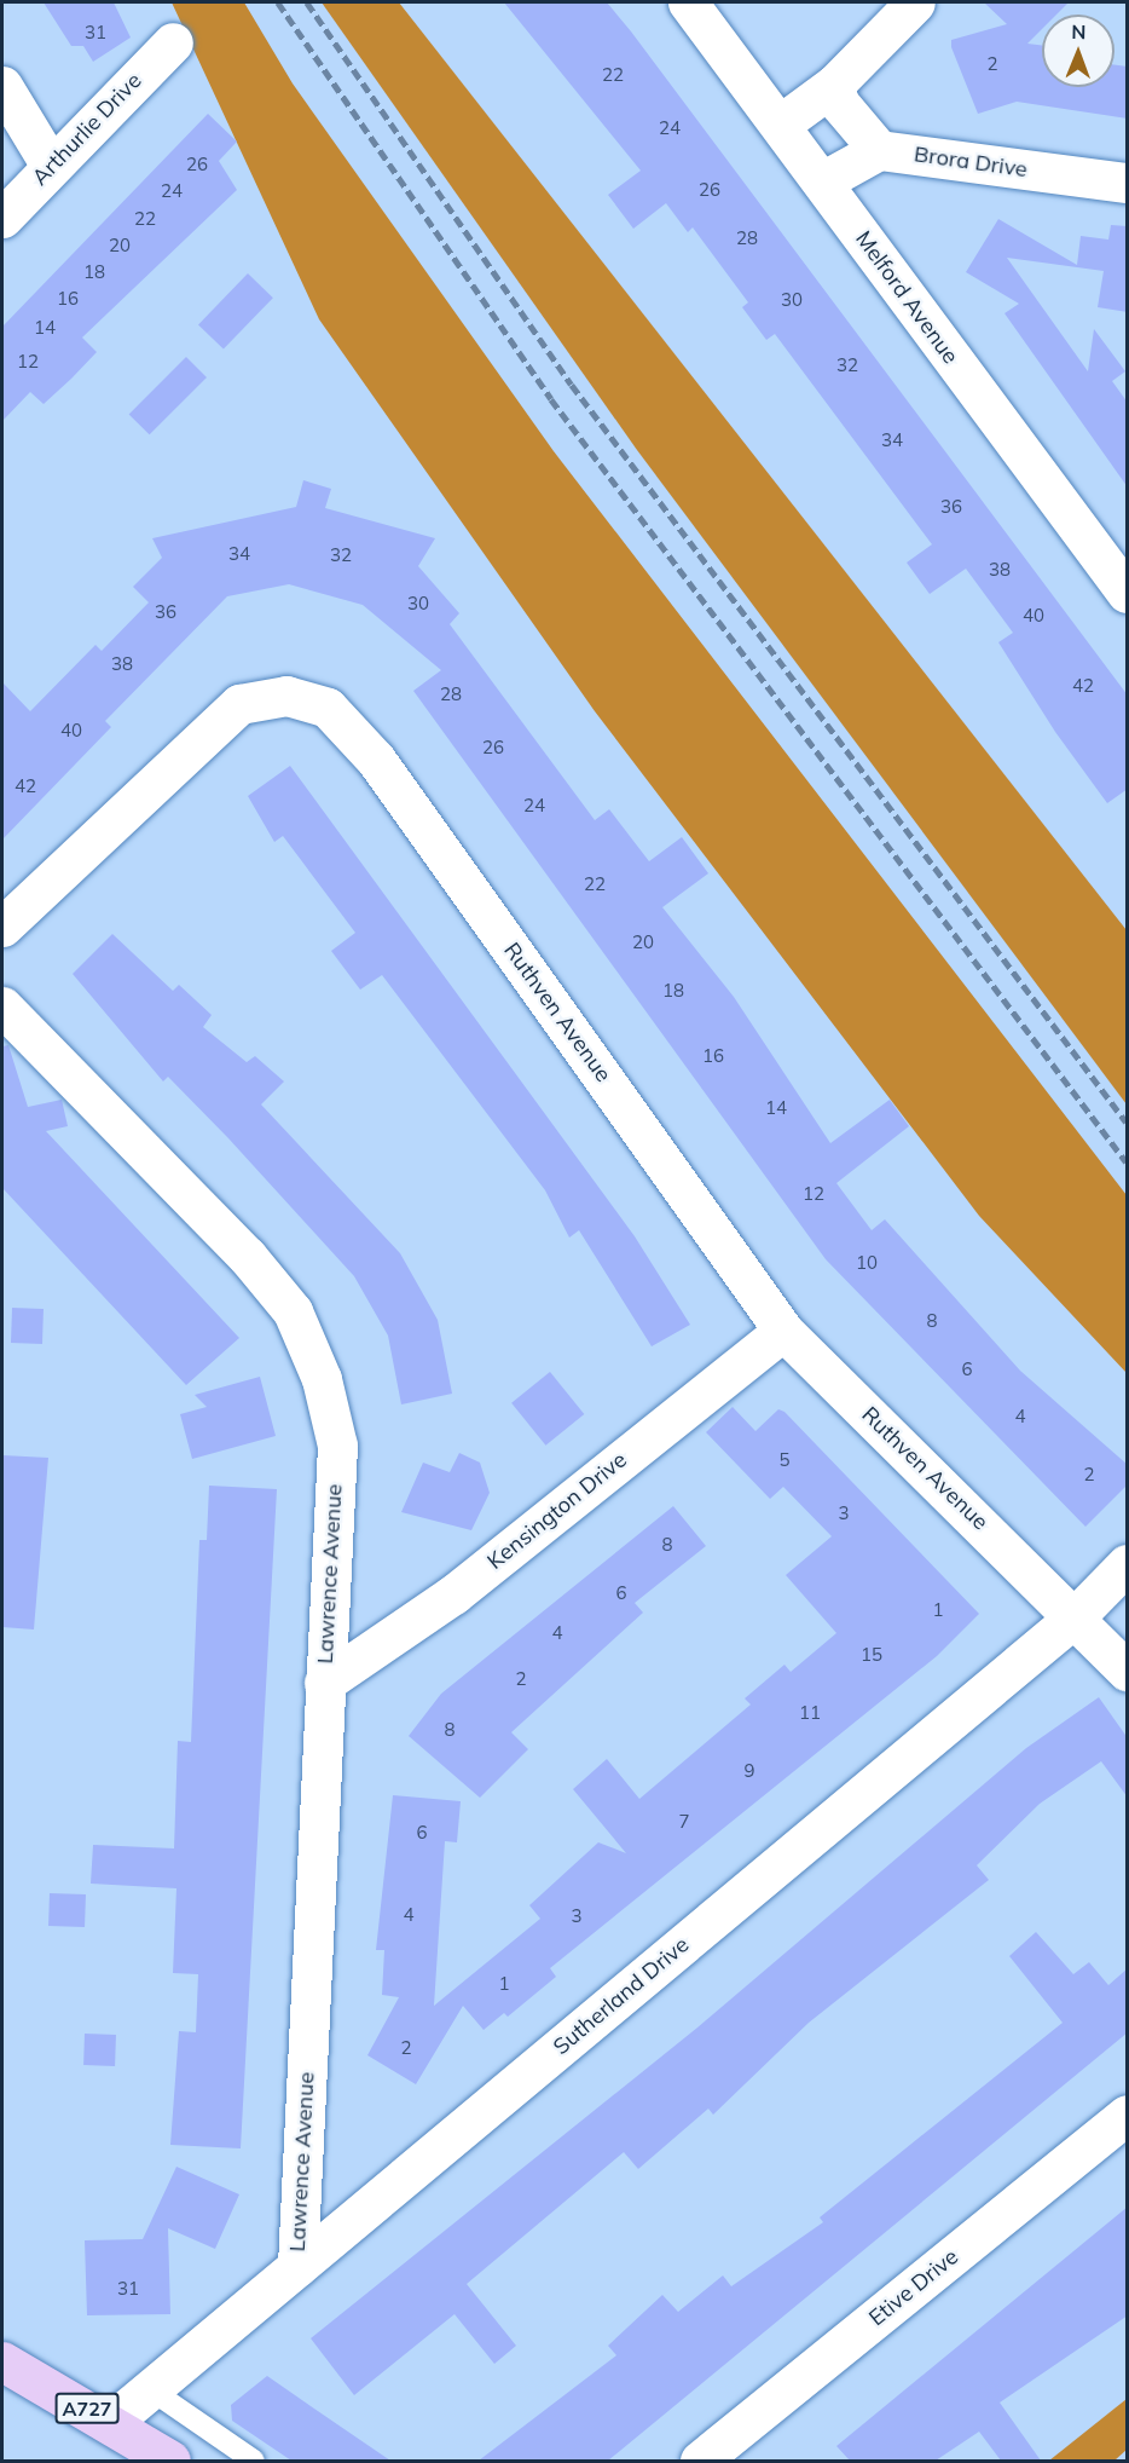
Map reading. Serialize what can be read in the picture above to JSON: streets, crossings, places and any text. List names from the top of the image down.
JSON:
{
  "streets": {
    "main road": ["A727"],
    "street": [
      "Arthurlie Drive",
      "Brora Drive",
      "Melford Avenue",
      "Ruthven Avenue",
      "Kensington Drive",
      "Lawrence Avenue",
      "Sutherland Drive",
      "Etive Drive"
    ]
  },
  "crossings": [
    ["Ruthven Avenue", "Kensington Drive"],
    ["Ruthven Avenue", "Sutherland Drive"],
    ["Kensington Drive", "Lawrence Avenue"],
    ["Lawrence Avenue", "Sutherland Drive"],
    ["Sutherland Drive", "A727"]
  ],
  "house_numbers": [
    "31",
    "2",
    "22",
    "24",
    "26",
    "26",
    "24",
    "22",
    "28",
    "20",
    "18",
    "16",
    "30",
    "14",
    "12",
    "32",
    "34",
    "36",
    "34",
    "32",
    "38",
    "30",
    "36",
    "40",
    "38",
    "42",
    "28",
    "40",
    "26",
    "42",
    "24",
    "22",
    "20",
    "18",
    "16",
    "14",
    "12",
    "10",
    "8",
    "6",
    "4",
    "5",
    "2",
    "3",
    "8",
    "6",
    "1",
    "4",
    "15",
    "2",
    "11",
    "8",
    "9",
    "7",
    "6",
    "4",
    "3",
    "1",
    "2",
    "31"
  ],
  "north": "top"
}
